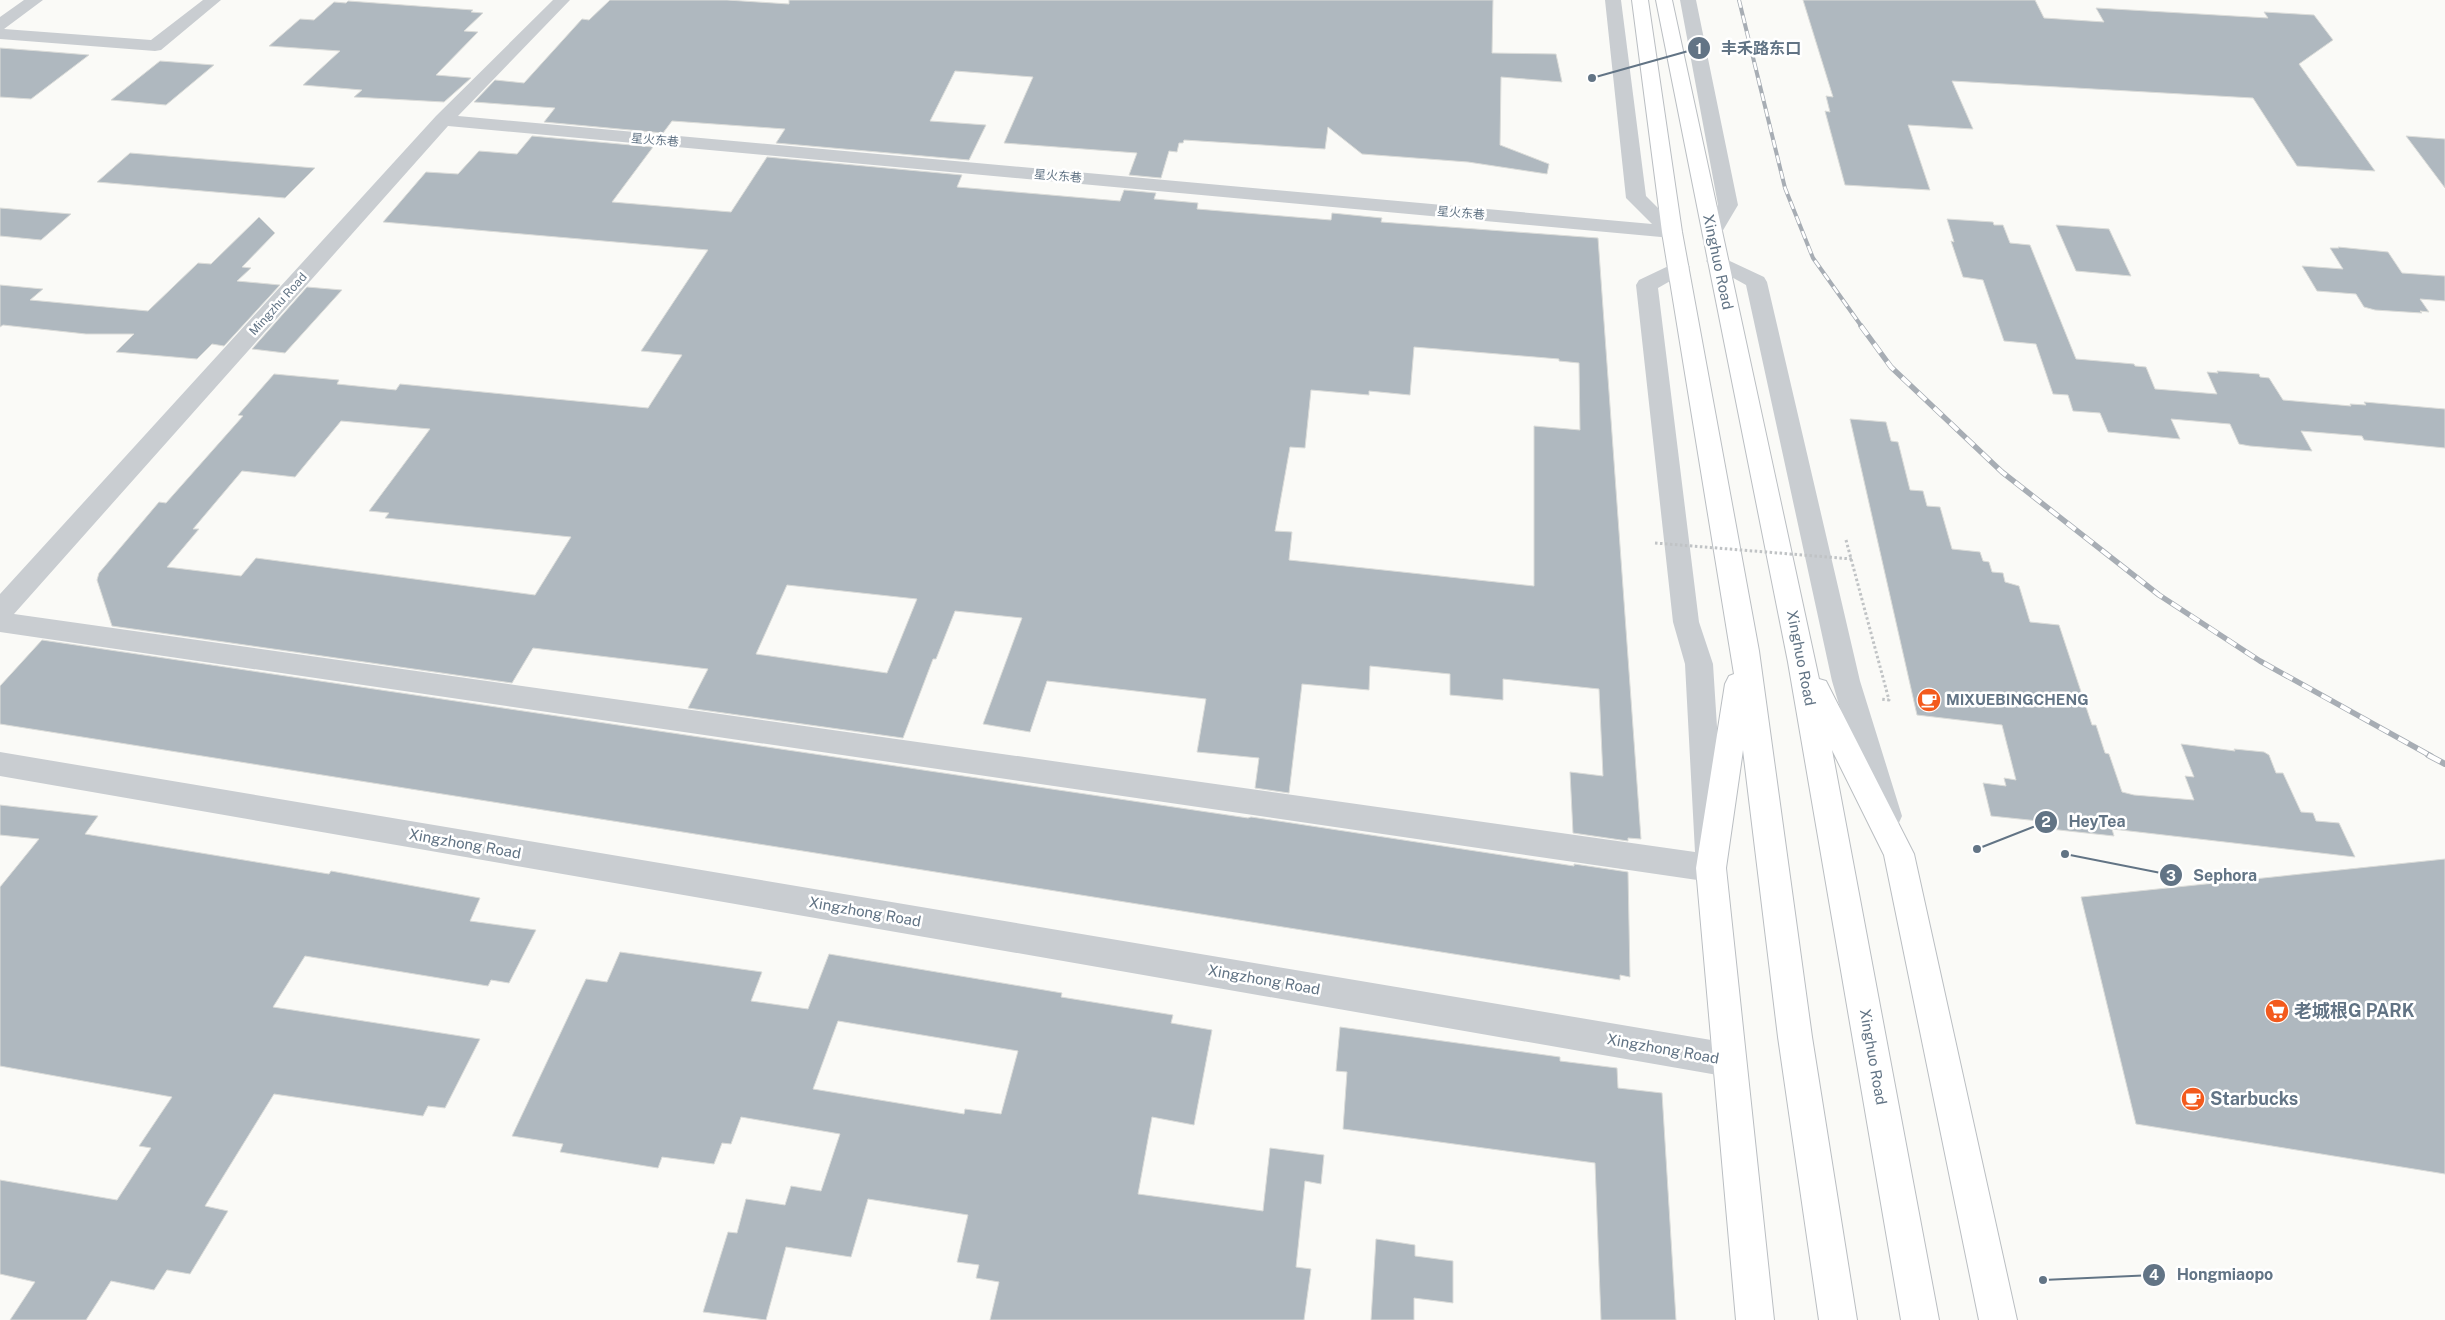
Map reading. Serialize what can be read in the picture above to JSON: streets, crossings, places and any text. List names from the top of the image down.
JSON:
{
  "streets": {
    "main road": ["Xinghuo Road"],
    "street": ["星火东巷", "Mingzhu Road", "Xingzhong Road"]
  },
  "crossings": [
    ["星火东巷", "Mingzhu Road"]
  ],
  "places": {
    "other": [
      "丰禾路东口",
      "HeyTea",
      "Sephora",
      "Hongmiaopo"
    ],
    "cafe": ["MIXUEBINGCHENG", "Starbucks"],
    "supermarket": ["老城根G PARK"]
  }
}
